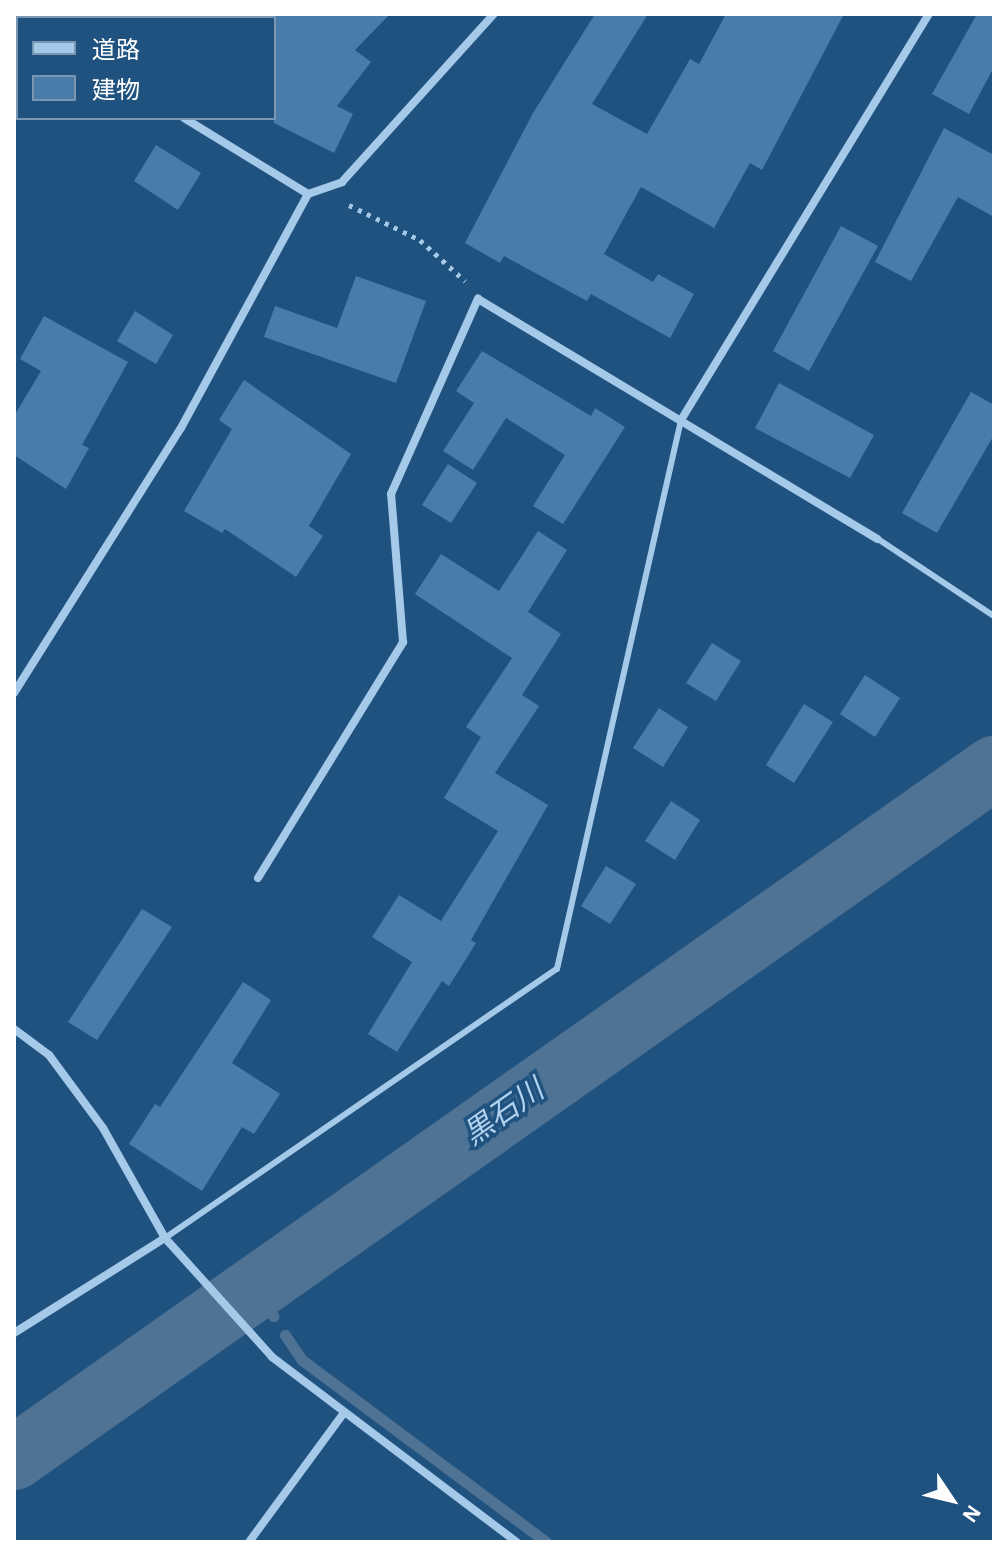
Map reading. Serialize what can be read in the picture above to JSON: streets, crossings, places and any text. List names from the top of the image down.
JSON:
{
  "water": ["黒石川"],
  "legend": ["道路", "建物"],
  "north": "bottom right"
}
